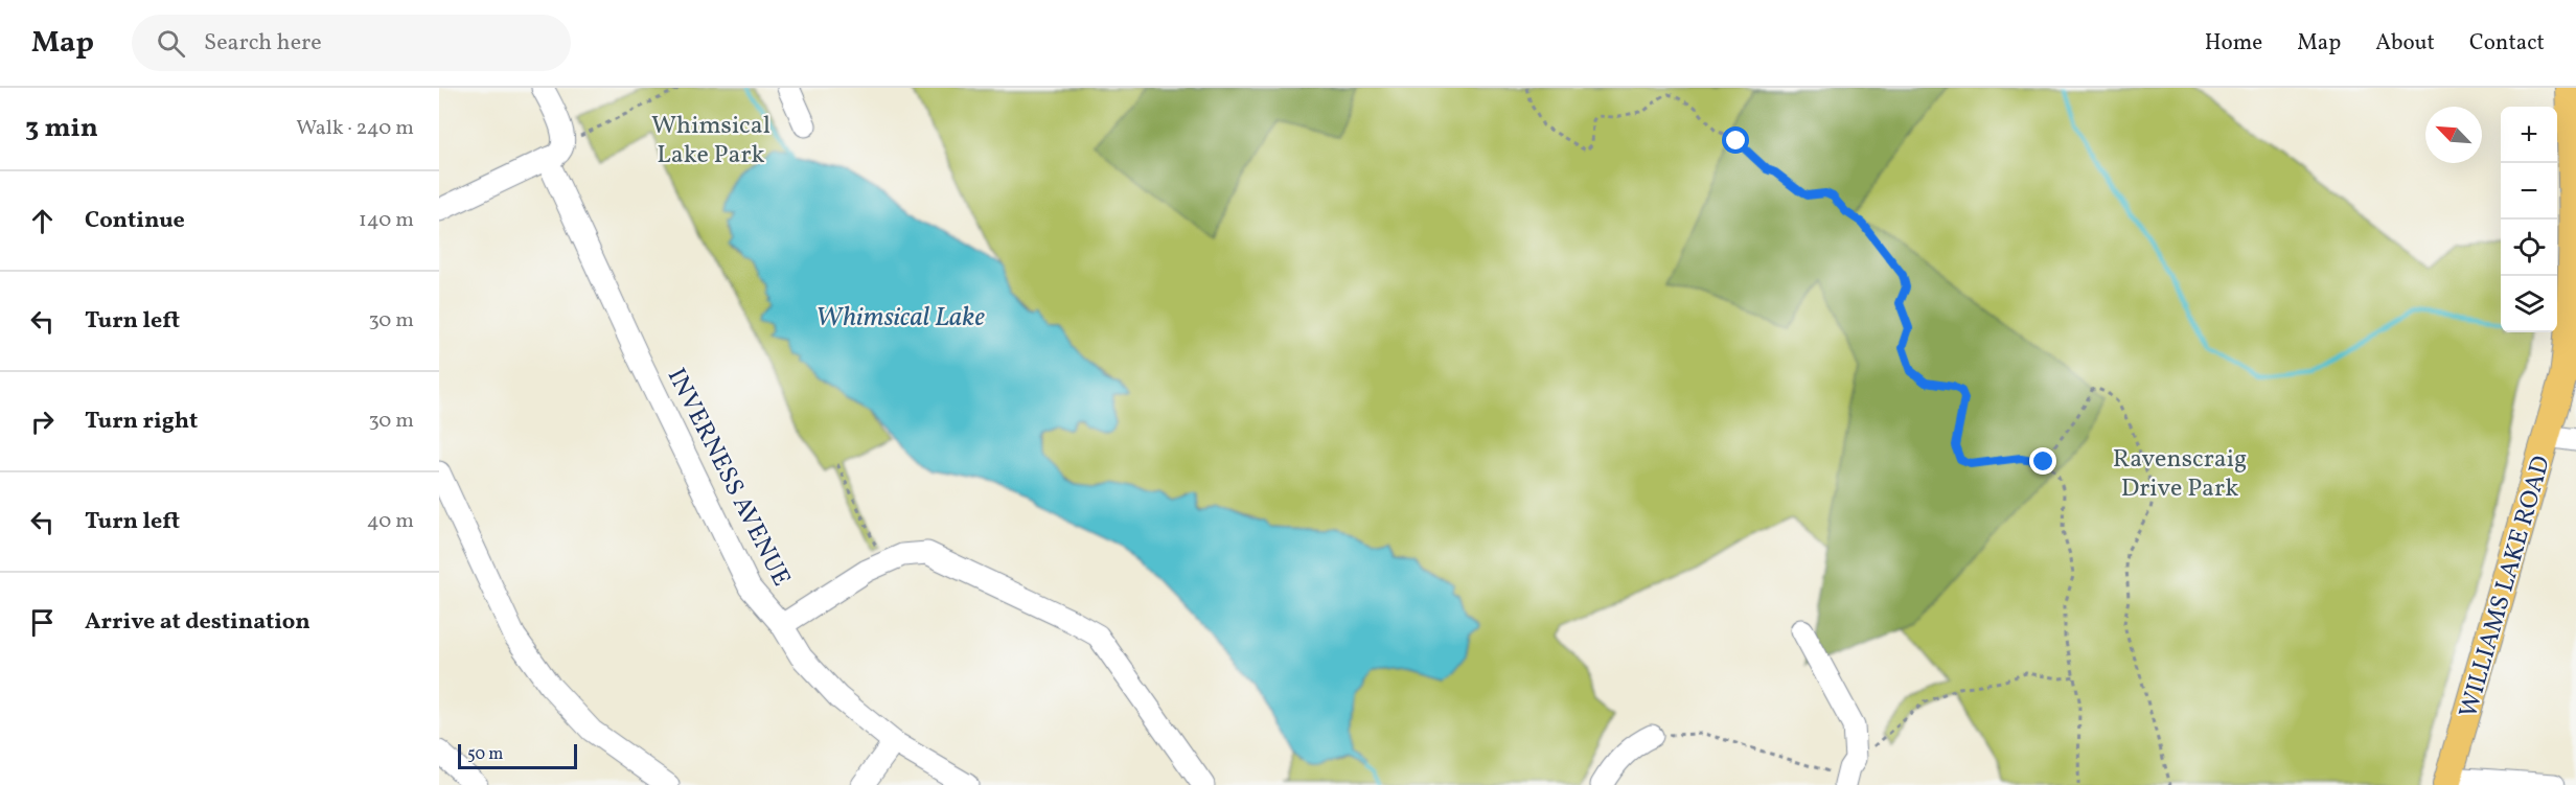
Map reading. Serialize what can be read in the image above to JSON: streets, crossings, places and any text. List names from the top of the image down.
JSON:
{
  "streets": {
    "main road": ["WILLIAMS LAKE ROAD"],
    "street": ["INVERNESS AVENUE"]
  },
  "water": ["Whimsical Lake"],
  "parks": ["Whimsical Lake Park", "Ravenscraig Drive Park"],
  "scale_bar": "50 m",
  "north": "top left",
  "page": {
    "header": "Map",
    "search": "Search here",
    "nav": [
      "Home",
      "Map",
      "About",
      "Contact"
    ],
    "heading": ["3 min", "Walk · 240 m"],
    "map_buttons": ["+", "−"],
    "list": [
      ["Continue", "140 m"],
      ["Turn left", "30 m"],
      ["Turn right", "30 m"],
      ["Turn left", "40 m"],
      "Arrive at destination"
    ],
    "scale": "50 m"
  }
}
